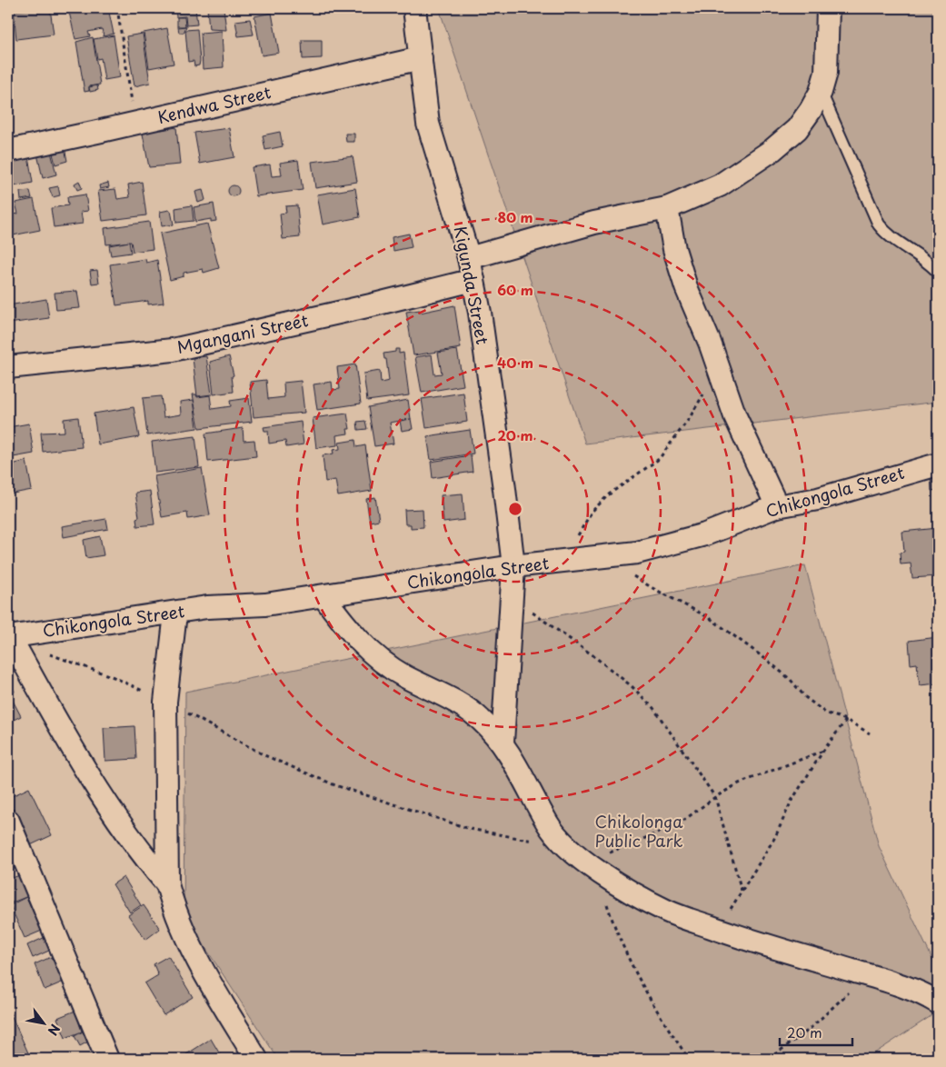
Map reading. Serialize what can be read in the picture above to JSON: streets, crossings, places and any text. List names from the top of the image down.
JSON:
{
  "streets": {
    "street": [
      "Kendwa Street",
      "Kigunda Street",
      "Mgangani Street",
      "Chikongola Street"
    ]
  },
  "crossings": [
    ["Kendwa Street", "Kigunda Street"],
    ["Kigunda Street", "Mgangani Street"],
    ["Kigunda Street", "Chikongola Street"]
  ],
  "parks": ["Chikolonga Public Park"],
  "scale_bar": "20 m",
  "north": "bottom right",
  "rings": [
    "80 m",
    "60 m",
    "40 m",
    "20 m"
  ]
}
